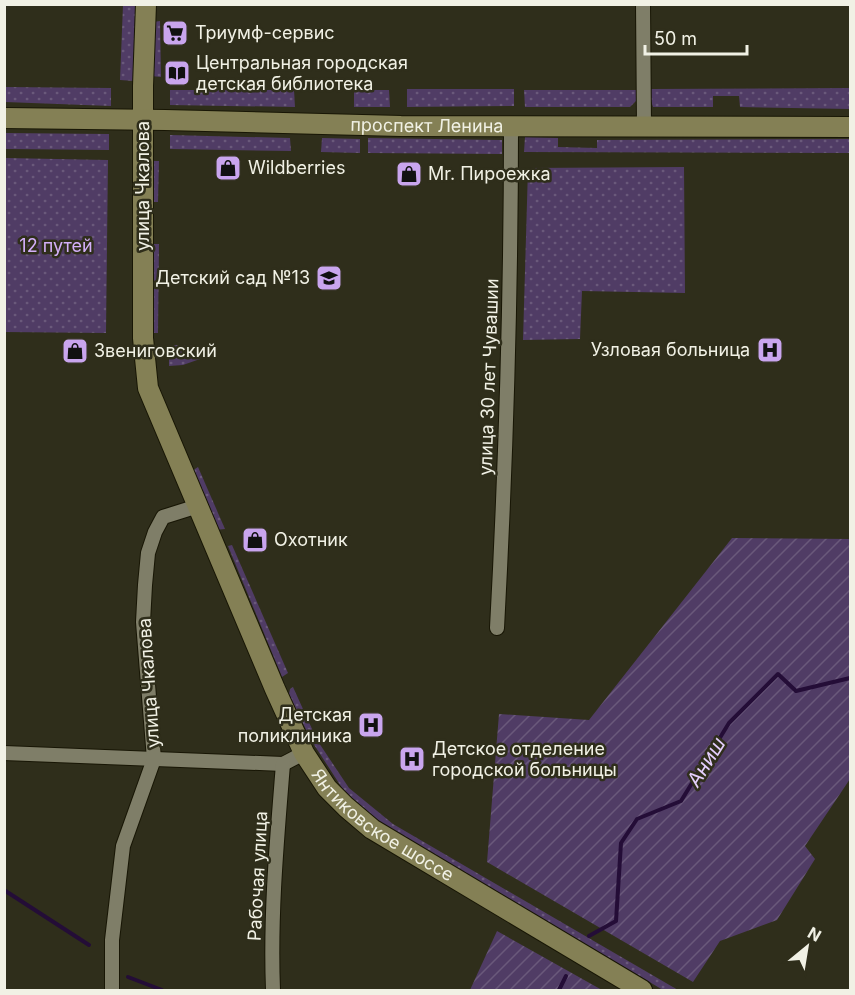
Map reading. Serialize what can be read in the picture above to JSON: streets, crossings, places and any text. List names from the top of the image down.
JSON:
{
  "streets": {
    "main road": ["проспект Ленина", "улица Чкалова", "Янтиковское шоссе"],
    "street": ["улица 30 лет Чувашии", "Рабочая улица"]
  },
  "crossings": [
    ["проспект Ленина", "улица Чкалова"],
    ["проспект Ленина", "улица 30 лет Чувашии"],
    ["улица Чкалова", "Янтиковское шоссе"]
  ],
  "water": ["Аниш"],
  "parks": ["12 путей"],
  "places": {
    "supermarket": ["Триумф-сервис"],
    "library": ["Центральная городская детская библиотека"],
    "shop": [
      "Wildberries",
      "Mr. Пироежка",
      "Звениговский",
      "Охотник"
    ],
    "school or university": ["Детский сад №13"],
    "hospital": ["Узловая больница", "Детская поликлиника", "Детское отделение городской больницы"]
  },
  "scale_bar": "50 m",
  "north": "top right"
}
